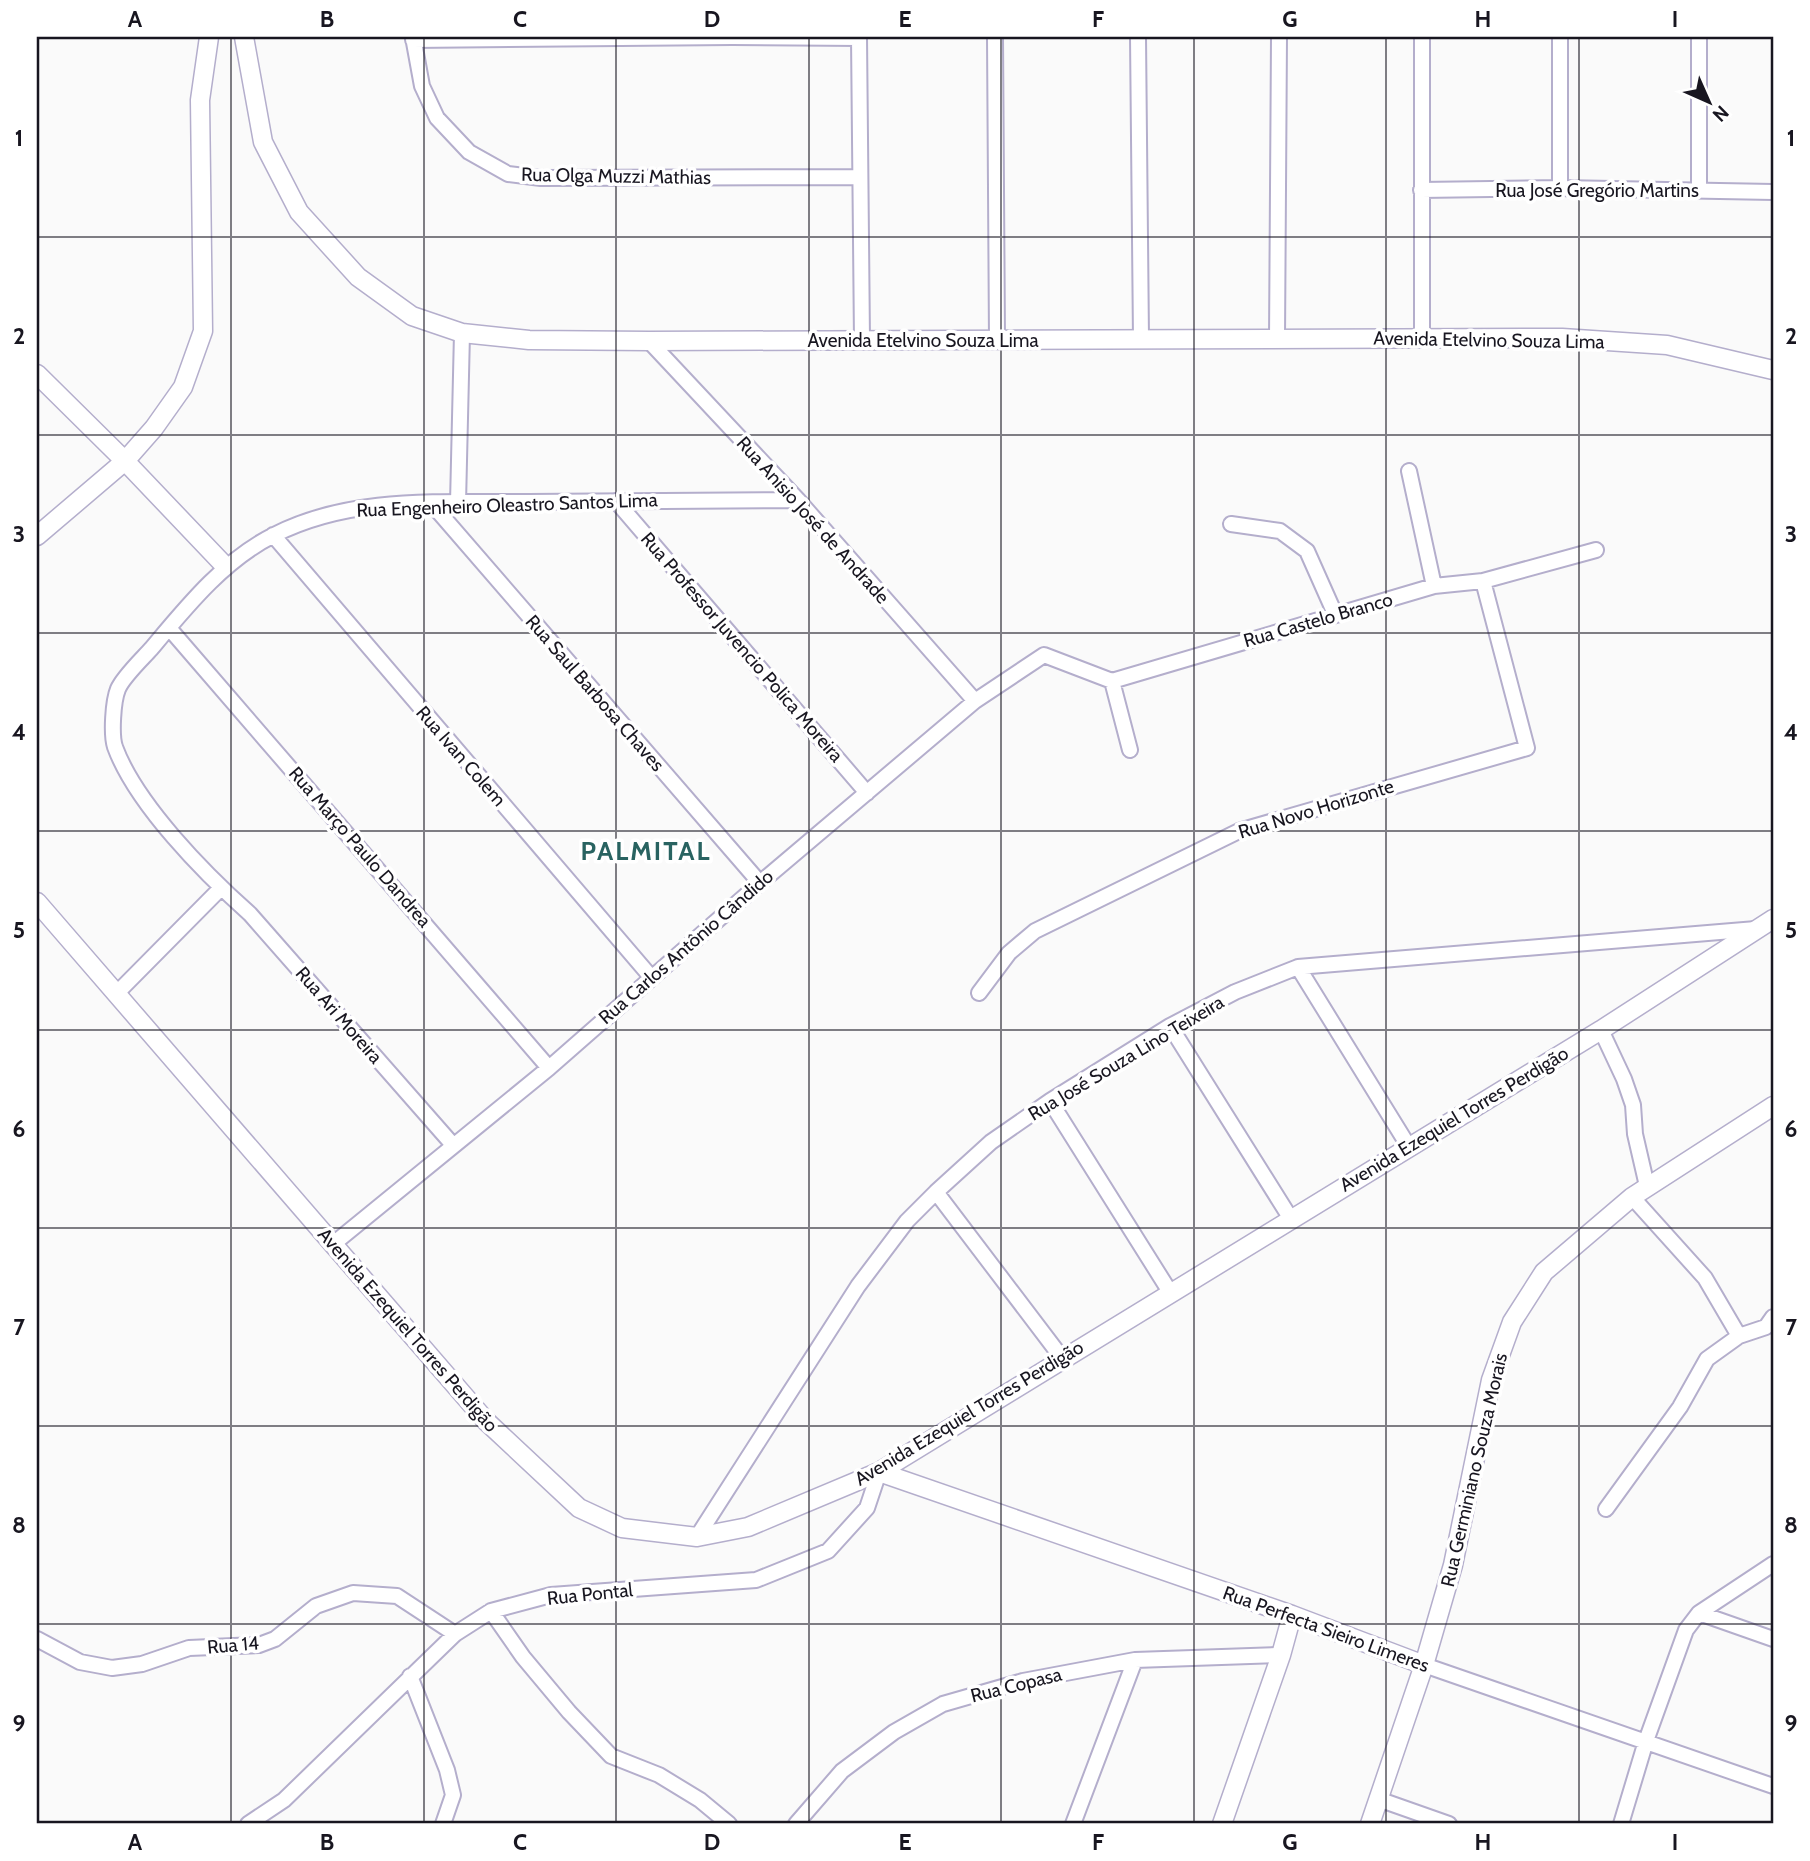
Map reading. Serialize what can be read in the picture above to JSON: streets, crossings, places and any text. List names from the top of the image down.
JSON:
{
  "streets": {
    "street": [
      "Rua Olga Muzzi Mathias",
      "Rua José Gregório Martins",
      "Avenida Etelvino Souza Lima",
      "Rua Engenheiro Oleastro Santos Lima",
      "Rua Anisio José de Andrade",
      "Rua Castelo Branco",
      "Rua Professor Juvencio Polica Moreira",
      "Rua Saul Barbosa Chaves",
      "Rua Ivan Colem",
      "Rua Novo Horizonte",
      "Rua Março Paulo Dandrea",
      "Rua Carlos Antônio Cândido",
      "Rua Ari Moreira",
      "Rua José Souza Lino Teixeira",
      "Avenida Ezequiel Torres Perdigão",
      "Rua Germiniano Souza Morais",
      "Rua Pontal",
      "Rua Perfecta Sieiro Limeres",
      "Rua 14",
      "Rua Copasa"
    ]
  },
  "crossings": [
    ["Avenida Etelvino Souza Lima", "Rua Anisio José de Andrade"],
    ["Rua Engenheiro Oleastro Santos Lima", "Rua Anisio José de Andrade"],
    ["Rua Engenheiro Oleastro Santos Lima", "Rua Professor Juvencio Polica Moreira"],
    ["Rua Engenheiro Oleastro Santos Lima", "Rua Saul Barbosa Chaves"],
    ["Rua Engenheiro Oleastro Santos Lima", "Rua Ivan Colem"],
    ["Rua Engenheiro Oleastro Santos Lima", "Rua Março Paulo Dandrea"],
    ["Rua Engenheiro Oleastro Santos Lima", "Rua Ari Moreira"],
    ["Rua Anisio José de Andrade", "Rua Carlos Antônio Cândido"],
    ["Rua Castelo Branco", "Rua Novo Horizonte"],
    ["Rua Castelo Branco", "Rua Carlos Antônio Cândido"],
    ["Rua Professor Juvencio Polica Moreira", "Rua Carlos Antônio Cândido"],
    ["Rua Saul Barbosa Chaves", "Rua Carlos Antônio Cândido"],
    ["Rua Ivan Colem", "Rua Carlos Antônio Cândido"],
    ["Rua Março Paulo Dandrea", "Rua Carlos Antônio Cândido"],
    ["Rua Carlos Antônio Cândido", "Rua Ari Moreira"],
    ["Rua Carlos Antônio Cândido", "Avenida Ezequiel Torres Perdigão"],
    ["Rua José Souza Lino Teixeira", "Avenida Ezequiel Torres Perdigão"],
    ["Avenida Ezequiel Torres Perdigão", "Rua Pontal"],
    ["Avenida Ezequiel Torres Perdigão", "Rua Perfecta Sieiro Limeres"],
    ["Rua Germiniano Souza Morais", "Rua Perfecta Sieiro Limeres"],
    ["Rua Pontal", "Rua Perfecta Sieiro Limeres"],
    ["Rua Pontal", "Rua 14"]
  ],
  "districts": ["PALMITAL"],
  "north": "bottom right",
  "grid": {
    "columns": [
      "A",
      "B",
      "C",
      "D",
      "E",
      "F",
      "G",
      "H",
      "I"
    ],
    "rows": [
      "1",
      "2",
      "3",
      "4",
      "5",
      "6",
      "7",
      "8",
      "9"
    ]
  }
}
